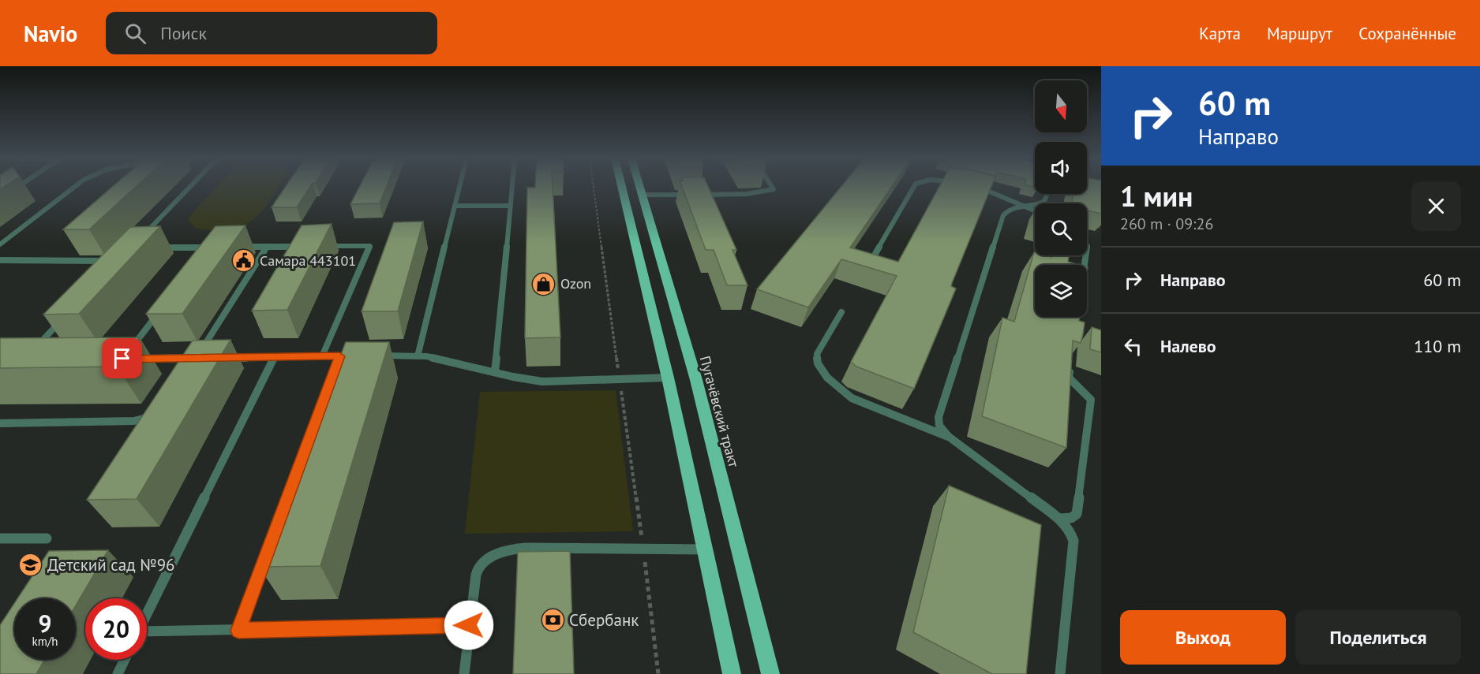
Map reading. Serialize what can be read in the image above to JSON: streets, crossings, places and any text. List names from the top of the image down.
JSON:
{
  "streets": {
    "main road": ["Пугачёвский тракт"]
  },
  "places": {
    "public building": ["Самара 443101"],
    "shop": ["Ozon"],
    "school or university": ["Детский сад №96"],
    "bank": ["Сбербанк"]
  },
  "north": "bottom",
  "page": {
    "header": "Navio",
    "search": "Поиск",
    "nav": ["Карта", "Маршрут", "Сохранённые"],
    "turn": ["60 m", "Направо"],
    "heading": ["1 мин", "260 m · 09:26"],
    "list": [
      {
        "name": "Направо",
        "value": "60 m"
      },
      {
        "name": "Налево",
        "value": "110 m"
      }
    ],
    "speed": "9 km/h",
    "limit": "20",
    "buttons": ["Выход", "Поделиться"]
  }
}
